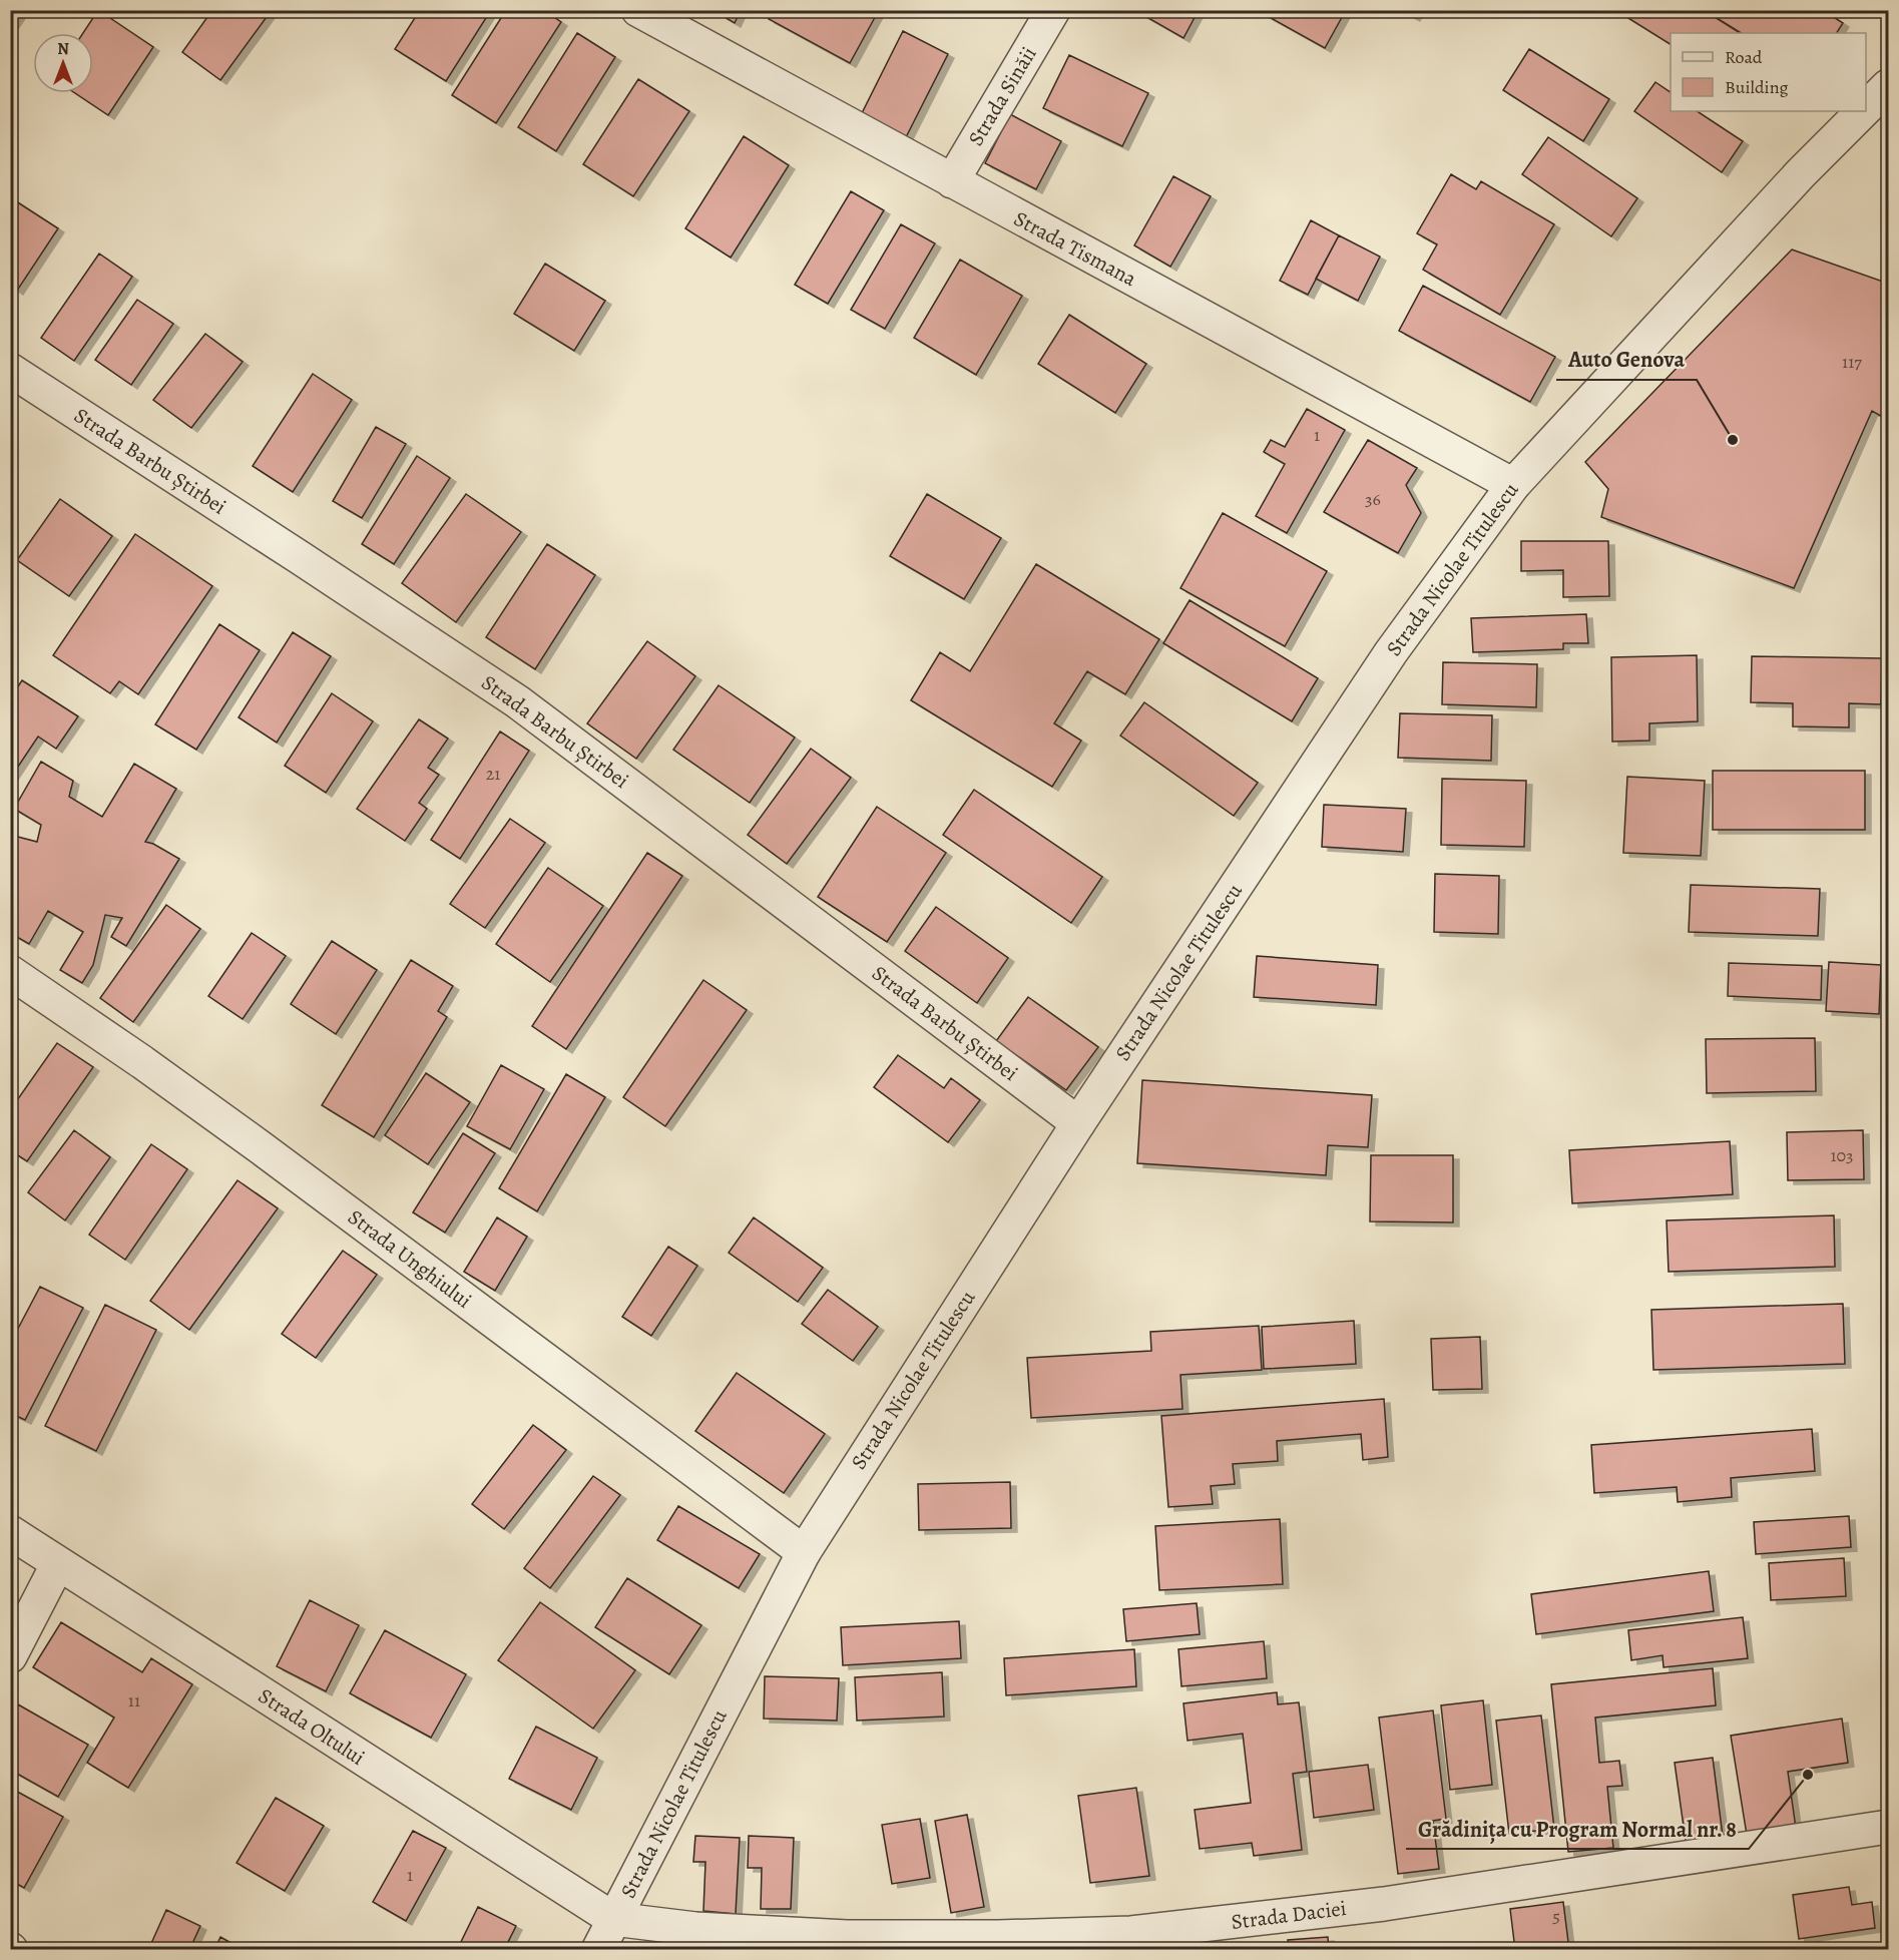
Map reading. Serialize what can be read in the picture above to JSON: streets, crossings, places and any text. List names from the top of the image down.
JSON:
{
  "streets": {
    "street": [
      "Strada Sinăii",
      "Strada Tismana",
      "Strada Barbu Știrbei",
      "Strada Nicolae Titulescu",
      "Strada Unghiului",
      "Strada Oltului",
      "Strada Daciei"
    ]
  },
  "crossings": [
    ["Strada Sinăii", "Strada Tismana"],
    ["Strada Tismana", "Strada Nicolae Titulescu"],
    ["Strada Barbu Știrbei", "Strada Nicolae Titulescu"],
    ["Strada Nicolae Titulescu", "Strada Unghiului"],
    ["Strada Nicolae Titulescu", "Strada Oltului"],
    ["Strada Nicolae Titulescu", "Strada Daciei"],
    ["Strada Oltului", "Strada Daciei"]
  ],
  "places": ["Auto Genova", "Grădinița cu Program Normal nr. 8"],
  "house_numbers": [
    "117",
    "1",
    "36",
    "21",
    "103",
    "11",
    "1",
    "5"
  ],
  "legend": ["Road", "Building"],
  "north": "top"
}
